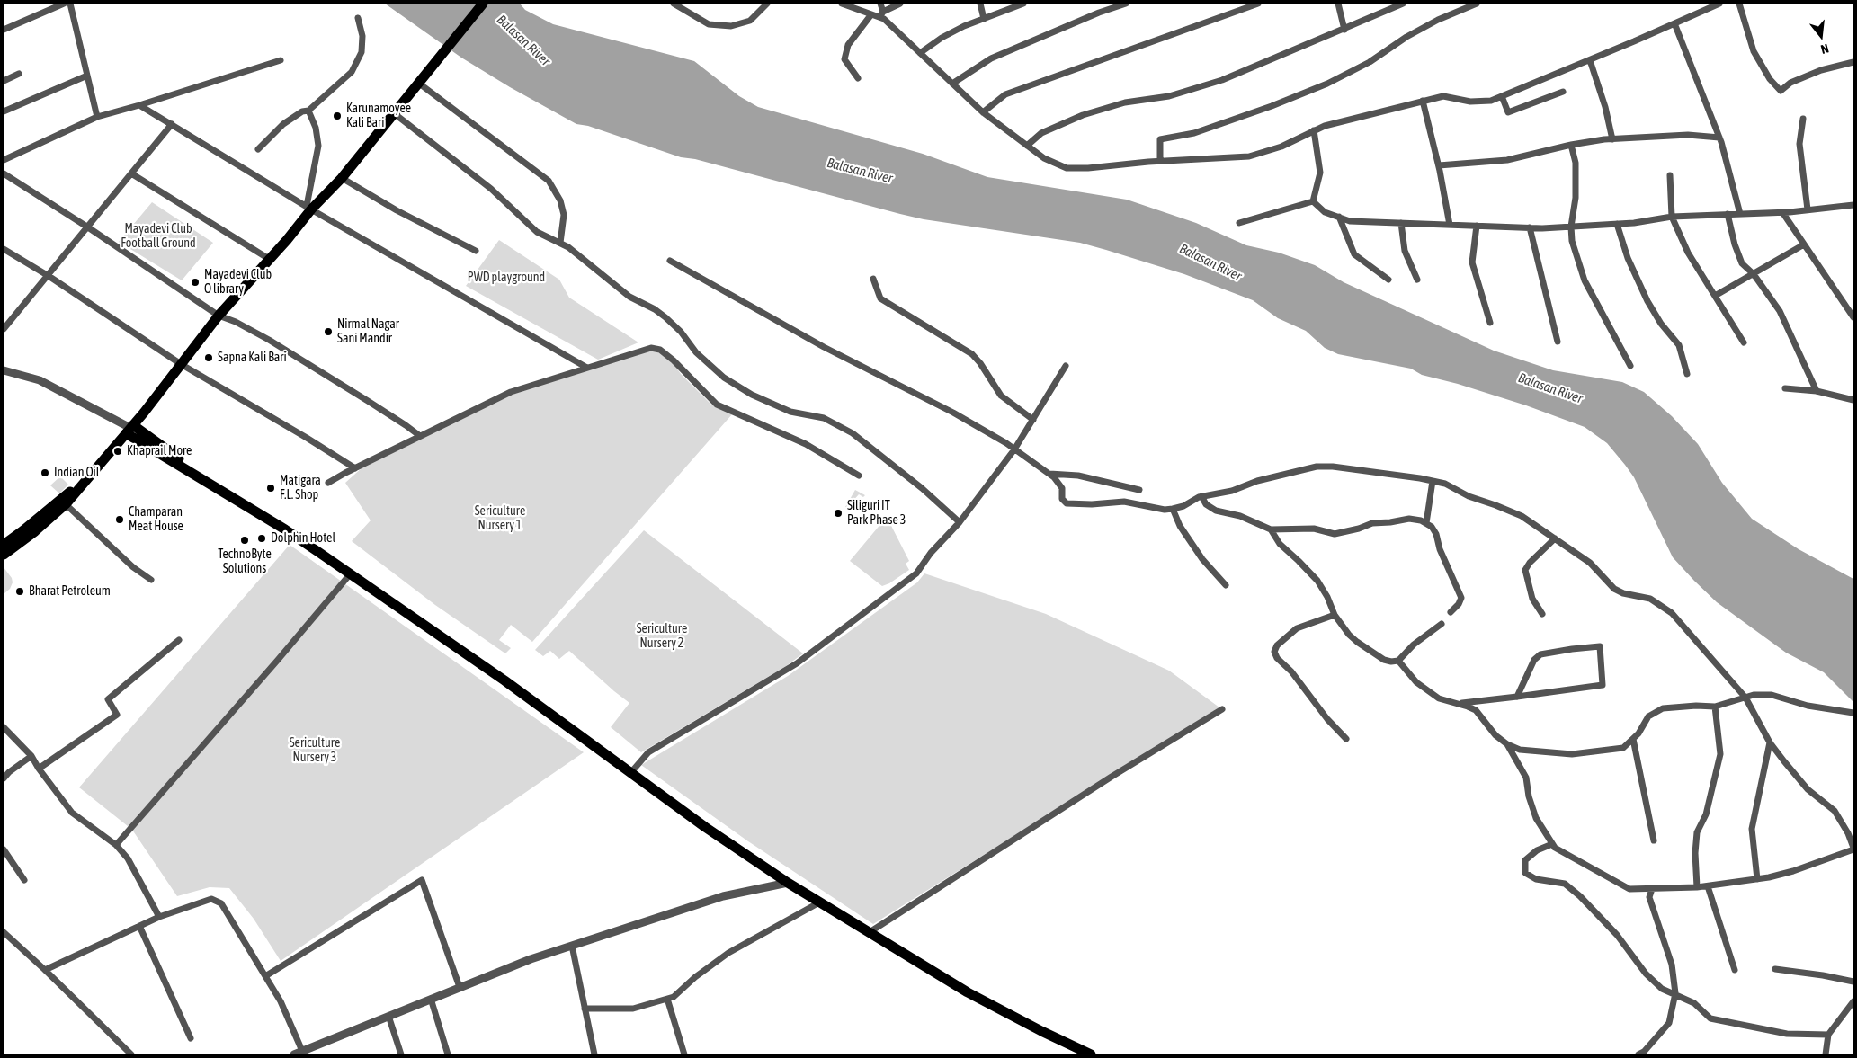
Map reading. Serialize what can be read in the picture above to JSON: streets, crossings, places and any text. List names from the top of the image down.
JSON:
{
  "water": ["Balasan River"],
  "parks": [
    "Mayadevi Club Football Ground",
    "PWD playground",
    "Sericulture Nursery 1",
    "Sericulture Nursery 2",
    "Sericulture Nursery 3"
  ],
  "places": [
    "Karunamoyee Kali Bari",
    "Mayadevi Club O library",
    "Nirmal Nagar Sani Mandir",
    "Sapna Kali Bari",
    "Khaprail More",
    "Indian Oil",
    "Matigara F.L. Shop",
    "Siliguri IT Park Phase 3",
    "Champaran Meat House",
    "Dolphin Hotel",
    "TechnoByte Solutions",
    "Bharat Petroleum"
  ],
  "north": "bottom"
}
